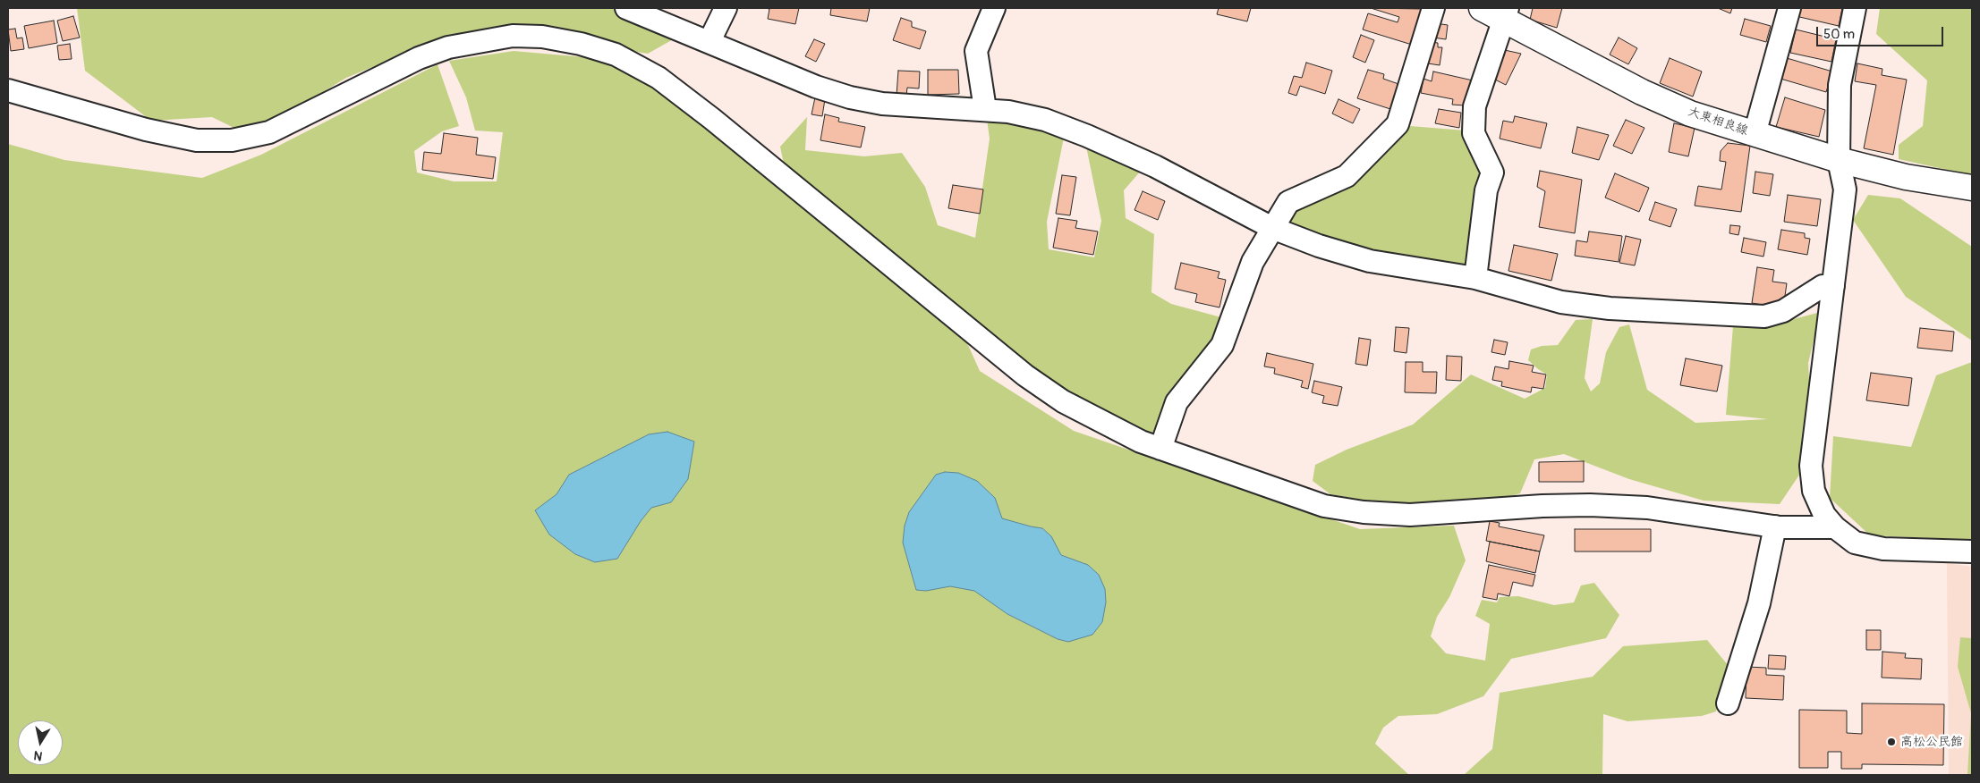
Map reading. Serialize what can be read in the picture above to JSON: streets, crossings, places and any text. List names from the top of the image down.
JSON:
{
  "streets": {
    "main road": ["大東相良線"]
  },
  "places": ["高松公民館"],
  "scale_bar": "50 m",
  "north": "bottom"
}
